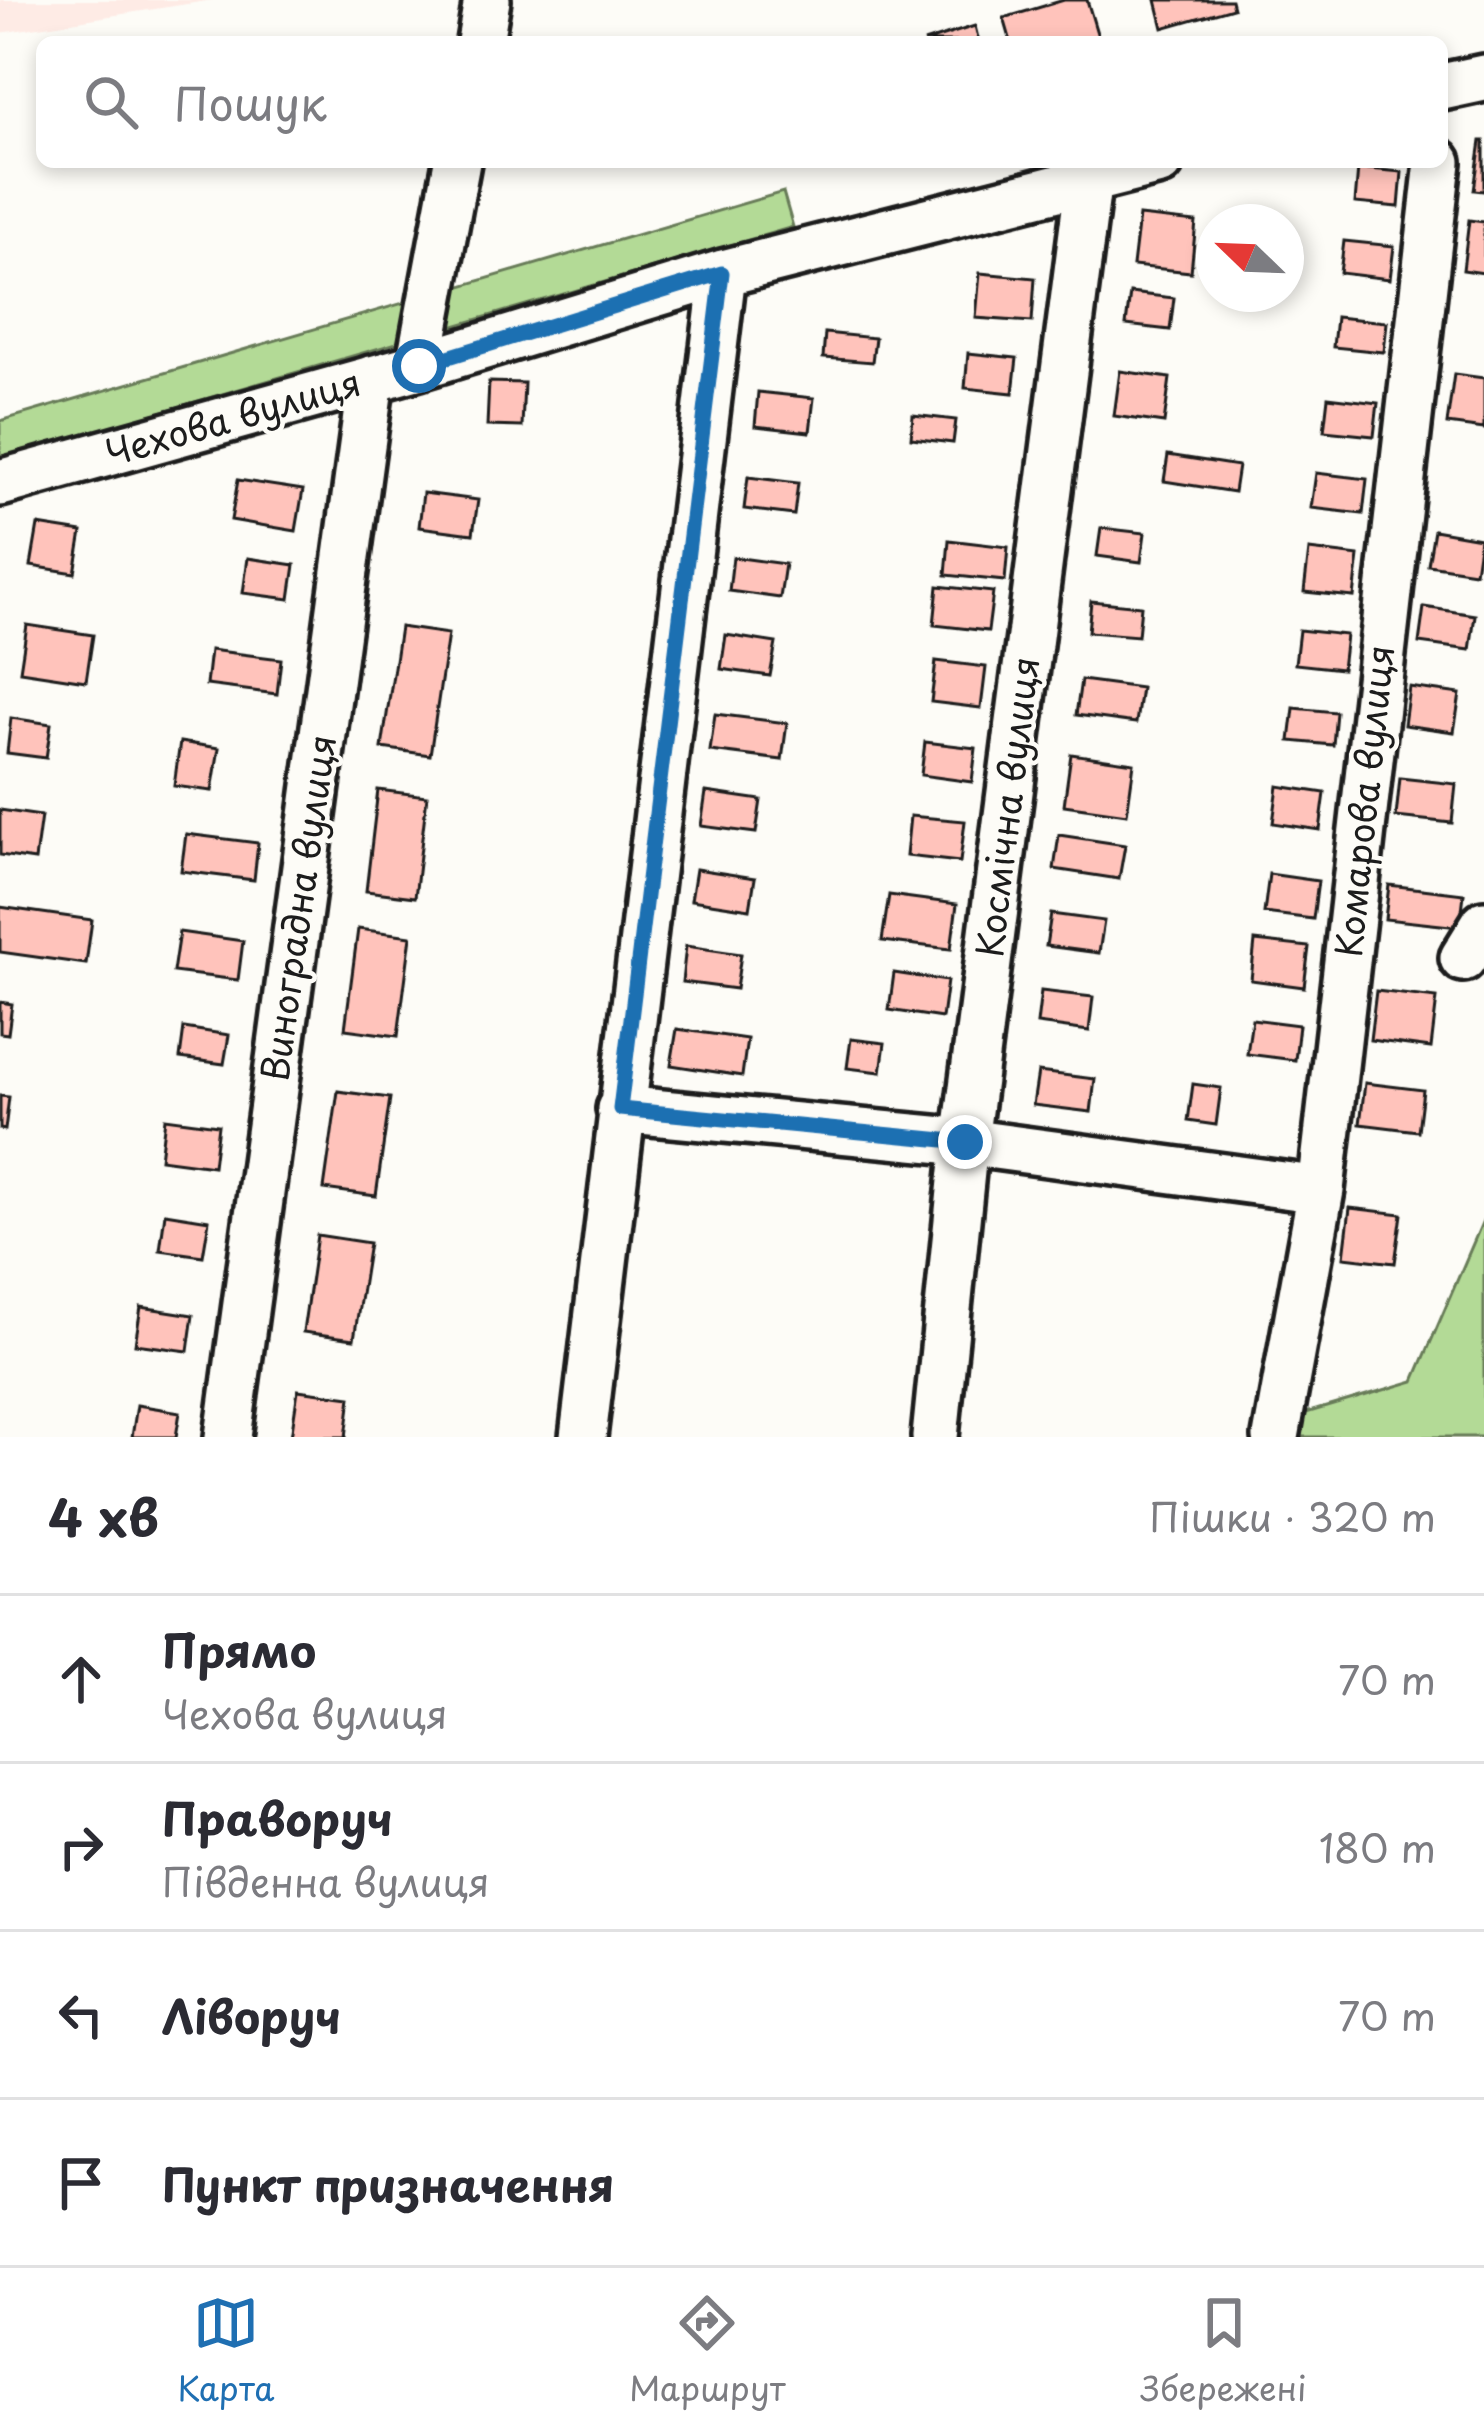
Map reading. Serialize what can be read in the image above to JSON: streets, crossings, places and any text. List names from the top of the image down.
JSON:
{
  "streets": {
    "street": [
      "Чехова вулиця",
      "Комарова вулиця",
      "Космічна вулиця",
      "Виноградна вулиця"
    ]
  },
  "crossings": [
    ["Чехова вулиця", "Космічна вулиця"],
    ["Чехова вулиця", "Виноградна вулиця"]
  ],
  "north": "top left",
  "page": {
    "search": "Пошук",
    "heading": ["4 хв", "Пішки · 320 m"],
    "list": [
      ["Прямо", "Чехова вулиця", "70 m"],
      ["Праворуч", "Південна вулиця", "180 m"],
      ["Ліворуч", "70 m"],
      "Пункт призначення"
    ],
    "nav": ["Карта", "Маршрут", "Збережені"]
  }
}
